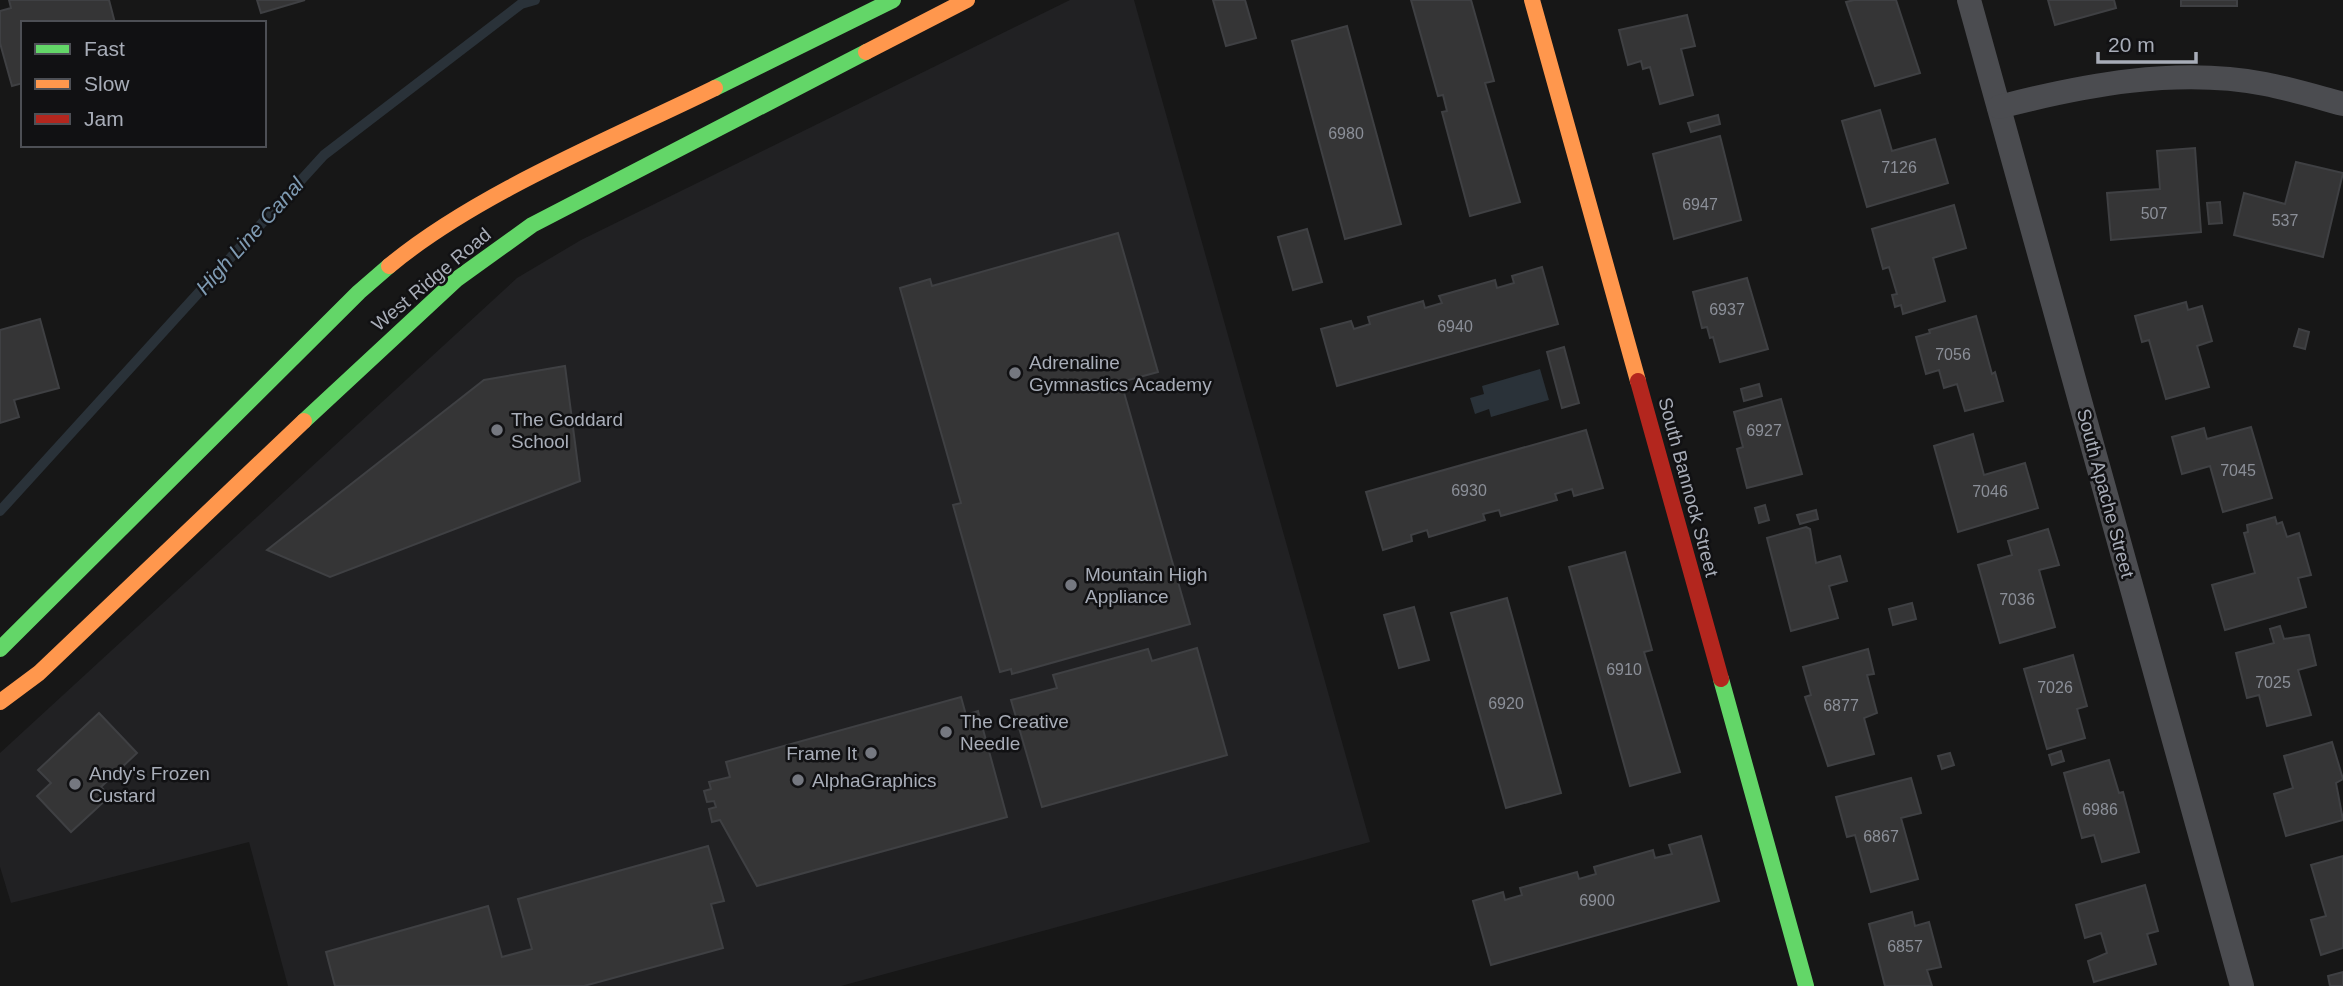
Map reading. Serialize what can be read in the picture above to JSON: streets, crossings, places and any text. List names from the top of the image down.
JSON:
{
  "streets": {
    "street": ["West Ridge Road", "South Bannock Street", "South Apache Street"]
  },
  "water": ["High Line Canal"],
  "places": [
    "Adrenaline Gymnastics Academy",
    "The Goddard School",
    "Mountain High Appliance",
    "The Creative Needle",
    "Frame It",
    "AlphaGraphics",
    "Andy's Frozen Custard"
  ],
  "house_numbers": [
    "6980",
    "7126",
    "6947",
    "507",
    "537",
    "6937",
    "6940",
    "7056",
    "6927",
    "7045",
    "6930",
    "7046",
    "7036",
    "6910",
    "7025",
    "7026",
    "6920",
    "6877",
    "6986",
    "6867",
    "6900",
    "6857"
  ],
  "legend": ["Fast", "Slow", "Jam"],
  "scale_bar": "20 m"
}
